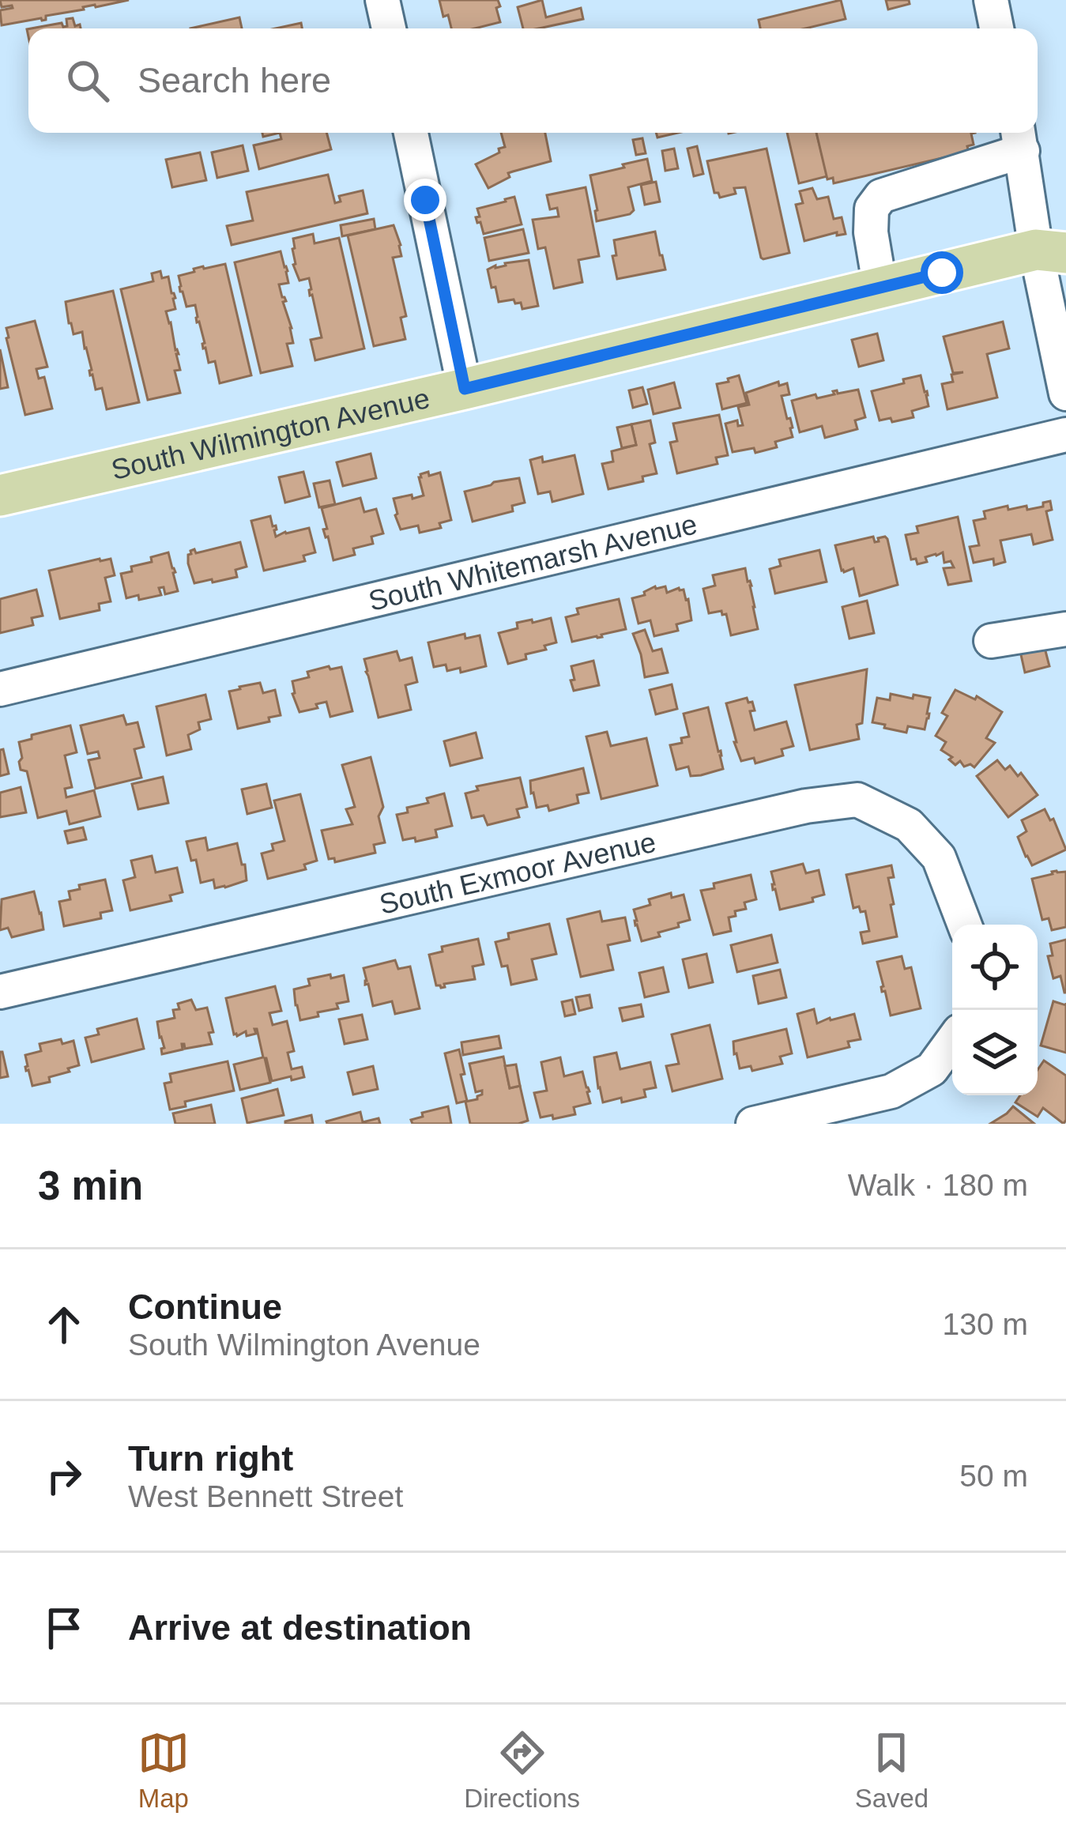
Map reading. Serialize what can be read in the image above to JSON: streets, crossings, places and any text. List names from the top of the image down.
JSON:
{
  "streets": {
    "main road": ["South Wilmington Avenue"],
    "street": ["South Whitemarsh Avenue", "South Exmoor Avenue"]
  },
  "page": {
    "search": "Search here",
    "heading": ["3 min", "Walk · 180 m"],
    "list": [
      ["Continue", "South Wilmington Avenue", "130 m"],
      ["Turn right", "West Bennett Street", "50 m"],
      "Arrive at destination"
    ],
    "nav": ["Map", "Directions", "Saved"]
  }
}
